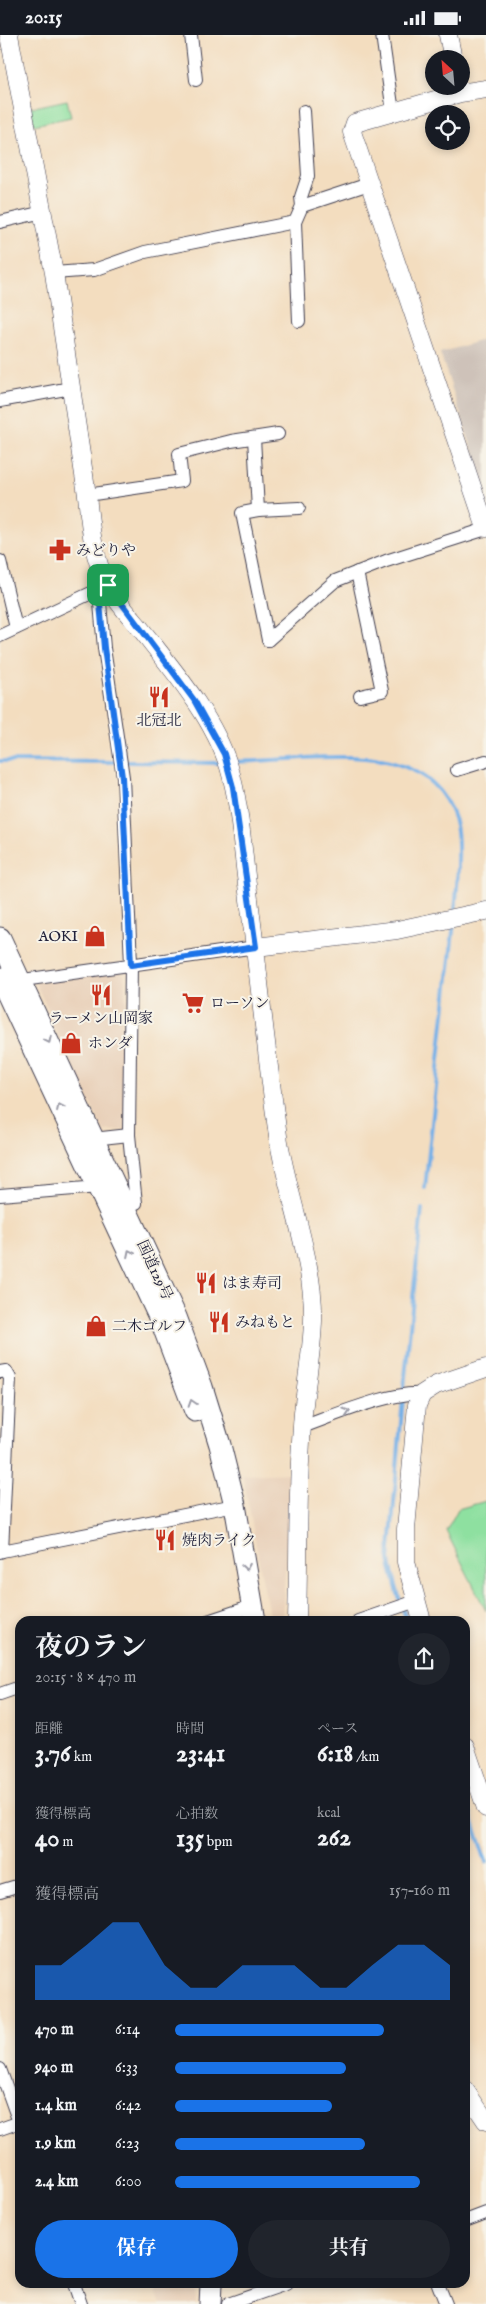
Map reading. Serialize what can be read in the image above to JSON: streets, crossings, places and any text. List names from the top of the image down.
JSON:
{
  "streets": {
    "highway": ["国道129号"]
  },
  "places": {
    "pharmacy": ["みどりや"],
    "restaurant": [
      "北冠北",
      "ラーメン山岡家",
      "はま寿司",
      "みねもと",
      "焼肉ライク"
    ],
    "shop": ["AOKI", "ホンダ", "二木ゴルフ"],
    "supermarket": ["ローソン"]
  },
  "north": "top left",
  "page": {
    "status": "20:15",
    "heading": ["夜のラン", "20:15 · 8 × 470 m"],
    "stats": [
      ["距離", "3.76 km"],
      ["時間", "23:41"],
      ["ペース", "6:18 /km"],
      ["獲得標高", "40 m"],
      ["心拍数", "135 bpm"],
      ["kcal", "262"]
    ],
    "chart": ["獲得標高", "157–160 m"],
    "list": [
      {
        "name": "470 m",
        "note": "6:14"
      },
      {
        "name": "940 m",
        "note": "6:33"
      },
      {
        "name": "1.4 km",
        "note": "6:42"
      },
      {
        "name": "1.9 km",
        "note": "6:23"
      },
      {
        "name": "2.4 km",
        "note": "6:00"
      }
    ],
    "buttons": ["保存", "共有"]
  }
}
